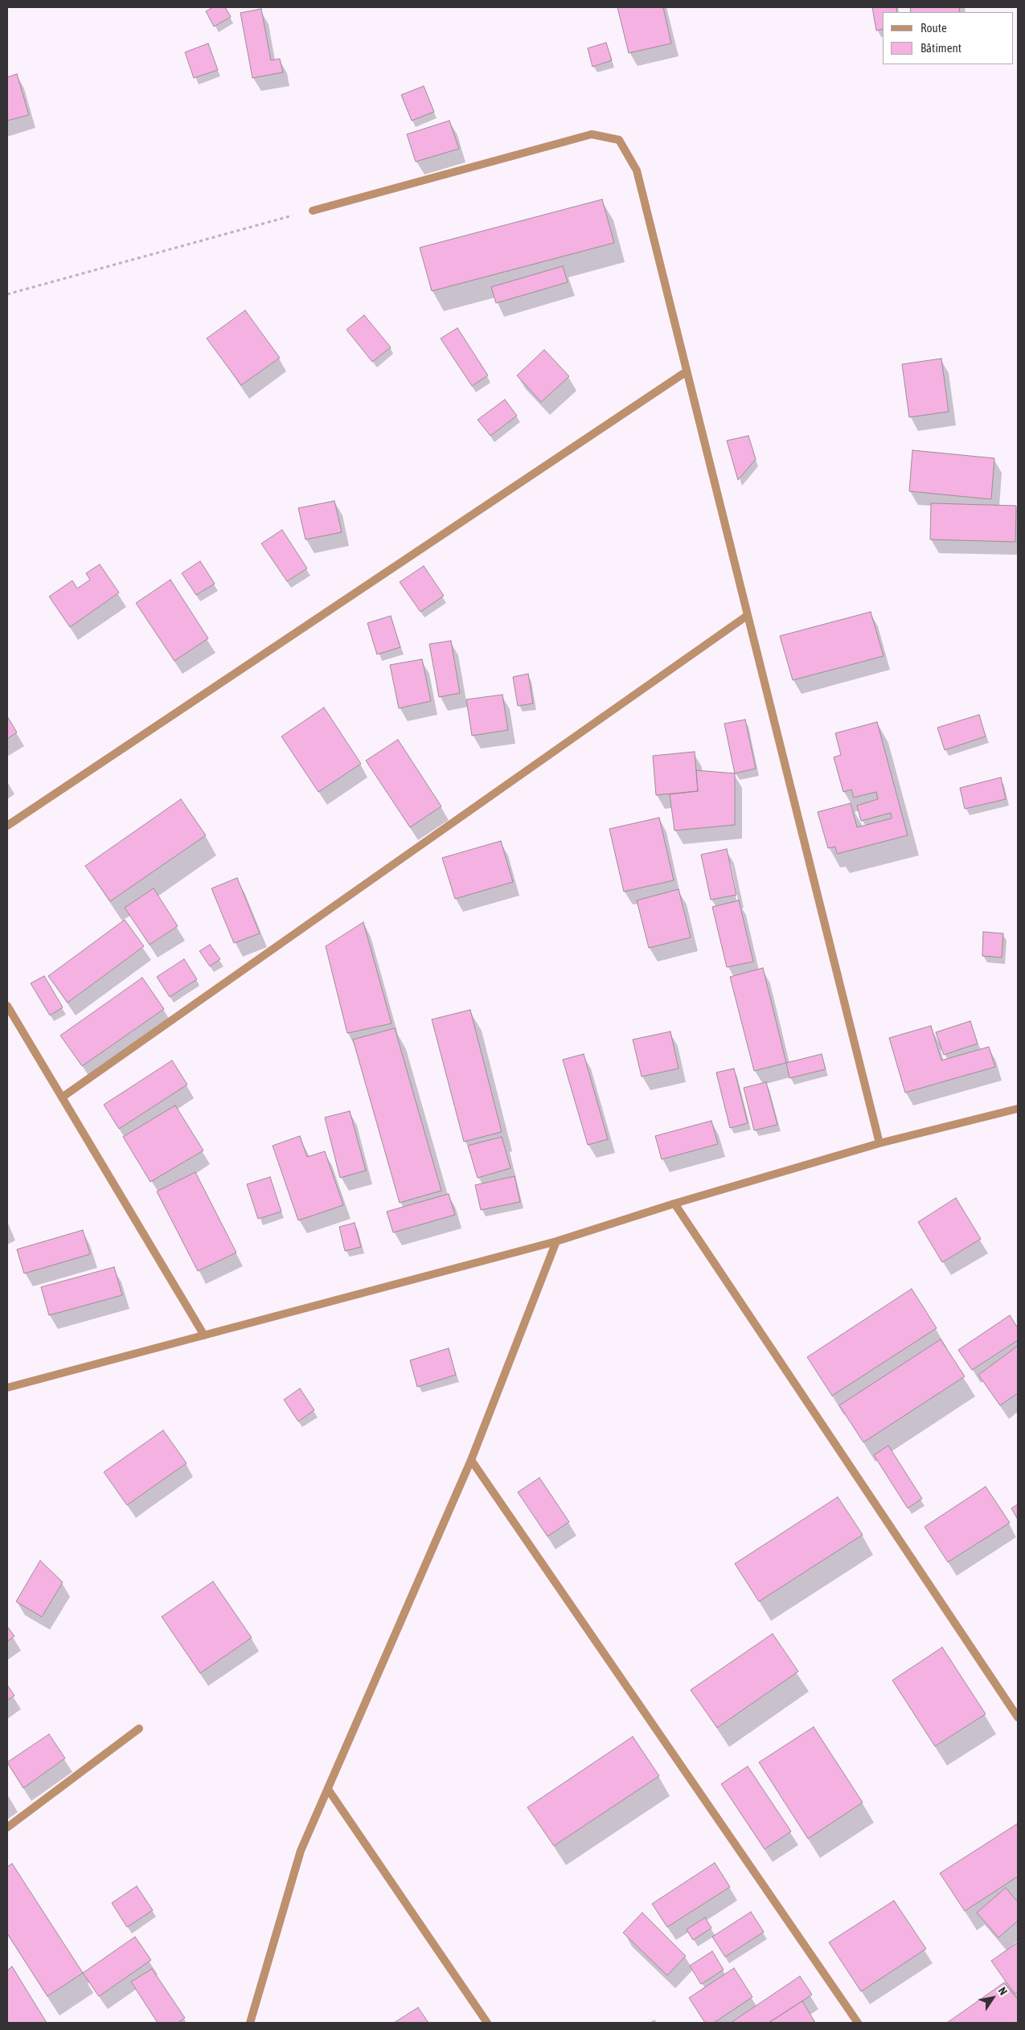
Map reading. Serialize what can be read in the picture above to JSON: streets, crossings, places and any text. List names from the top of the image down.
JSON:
{
  "legend": ["Route", "Bâtiment"],
  "north": "top right"
}
